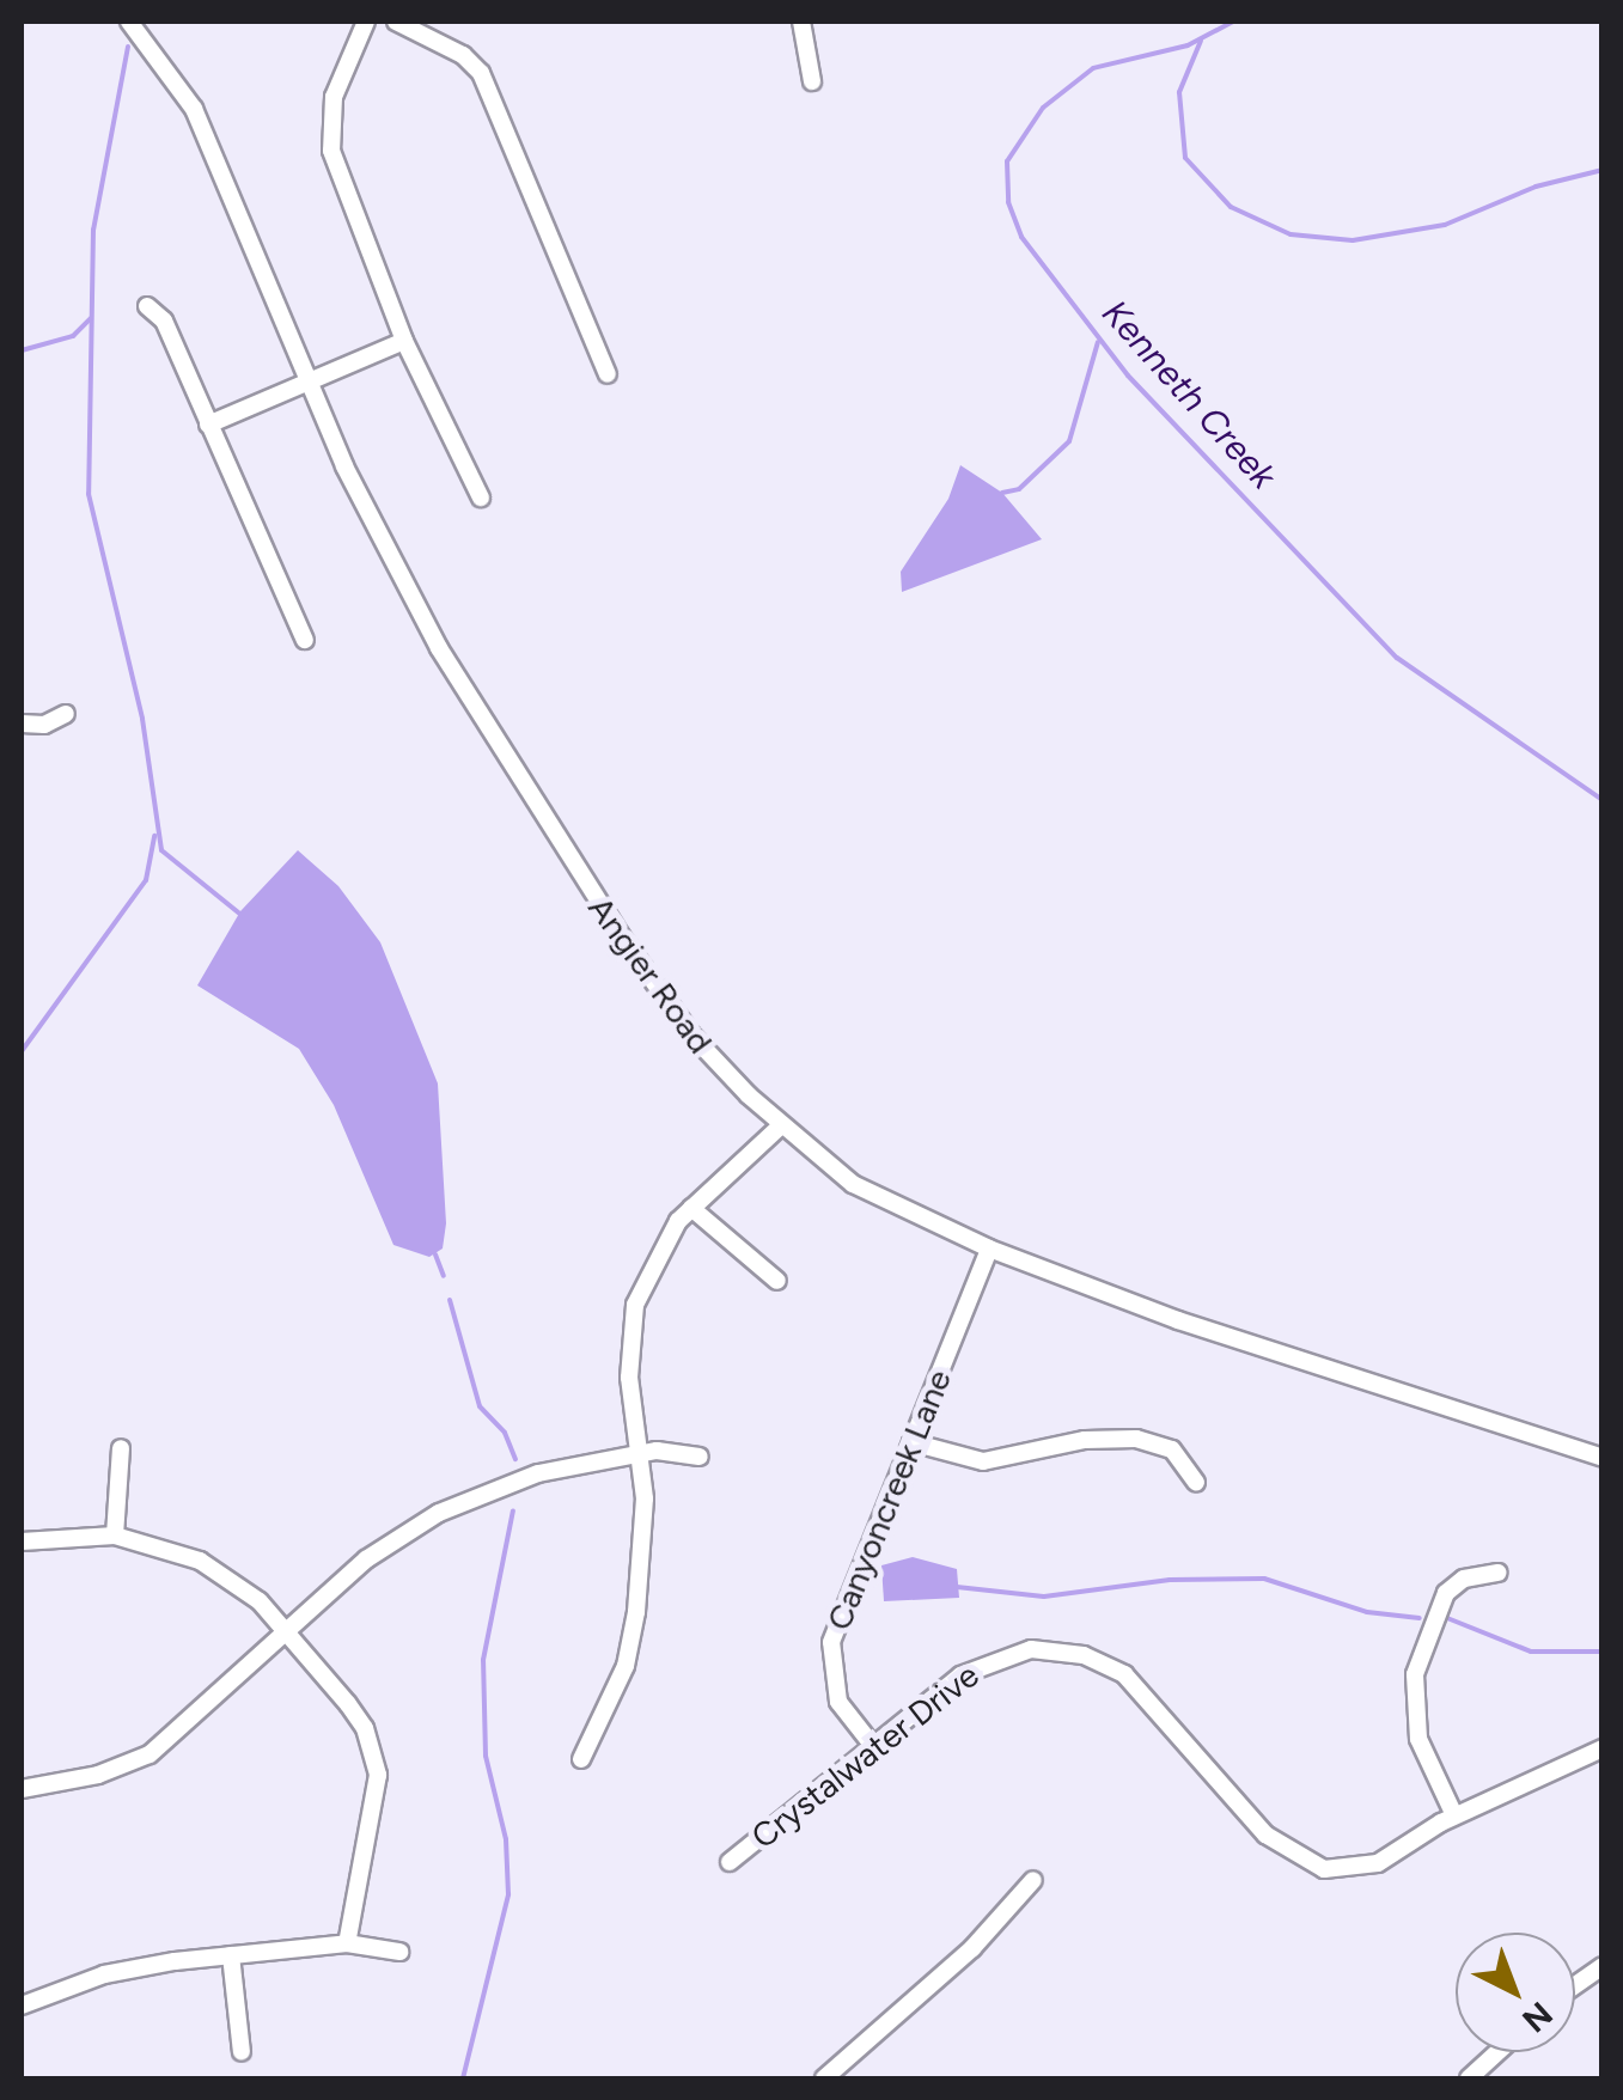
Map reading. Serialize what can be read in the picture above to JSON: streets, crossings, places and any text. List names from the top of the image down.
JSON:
{
  "streets": {
    "street": ["Angier Road", "Canyoncreek Lane", "Crystalwater Drive"]
  },
  "crossings": [
    ["Angier Road", "Canyoncreek Lane"],
    ["Canyoncreek Lane", "Crystalwater Drive"]
  ],
  "water": ["Kenneth Creek"],
  "north": "bottom right"
}
